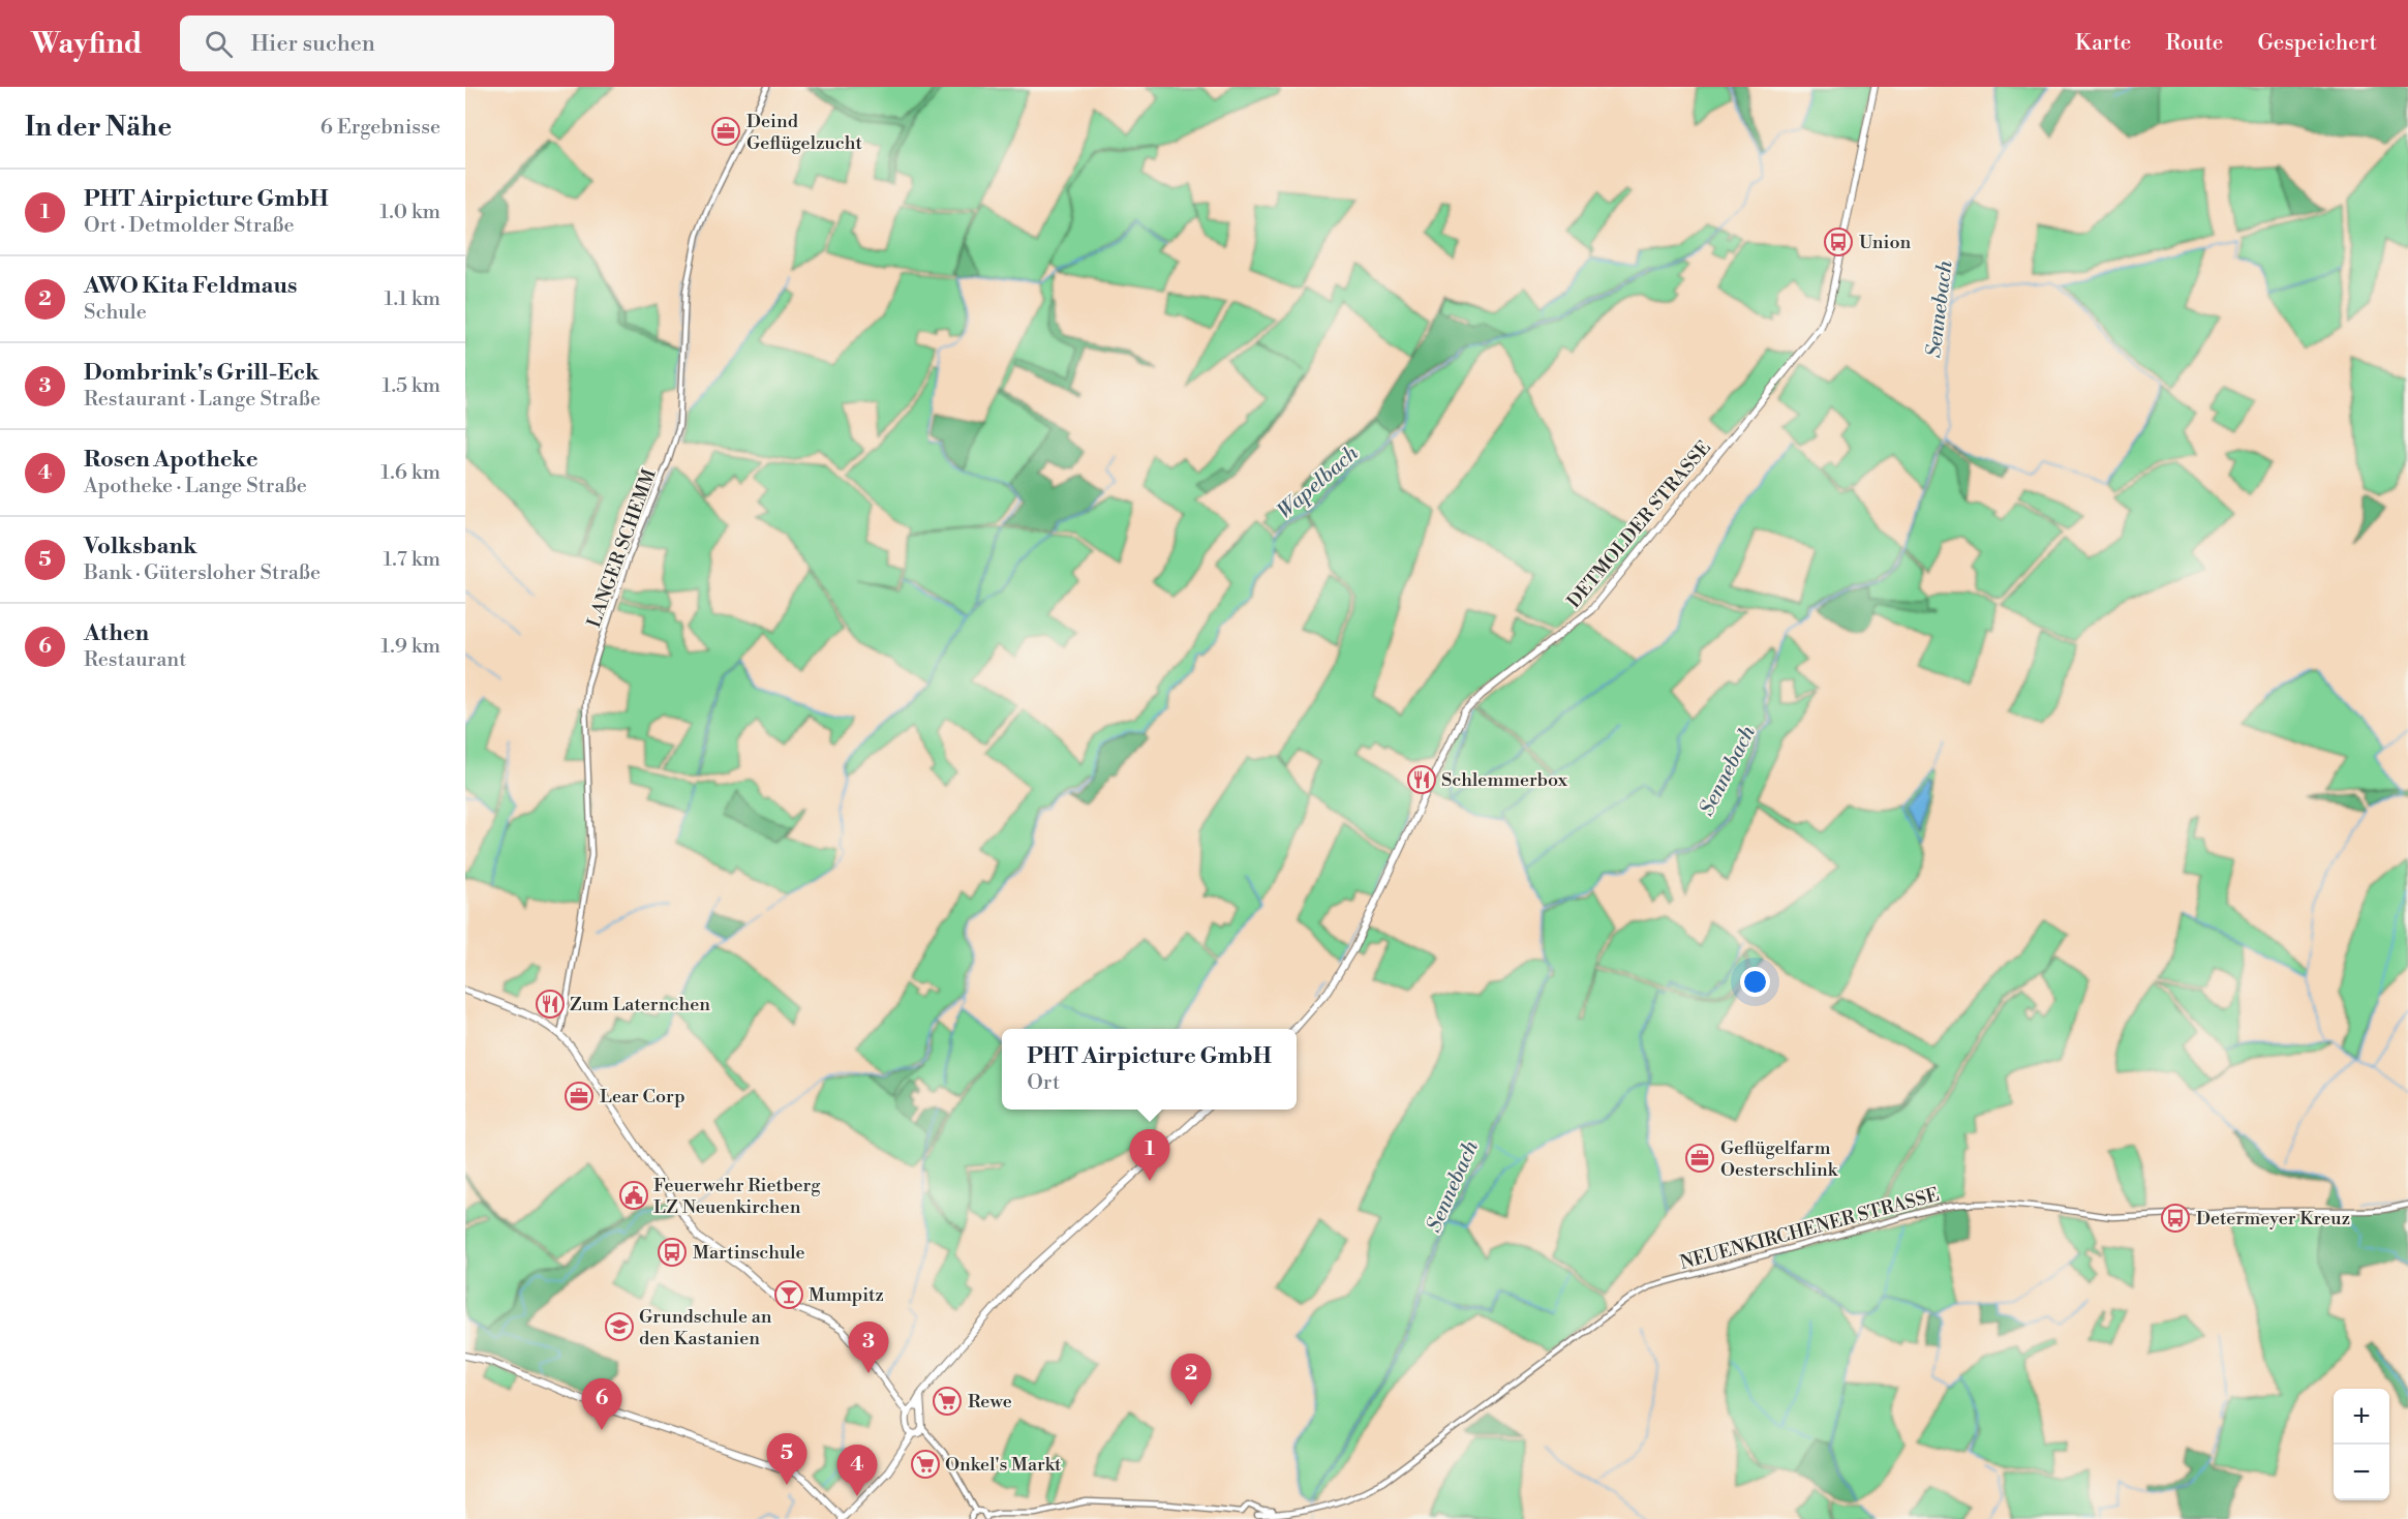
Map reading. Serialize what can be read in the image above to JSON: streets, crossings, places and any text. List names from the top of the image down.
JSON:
{
  "streets": {
    "main road": ["DETMOLDER STRASSE"],
    "street": ["LANGER SCHEMM", "NEUENKIRCHENER STRASSE"]
  },
  "water": ["Sennebach", "Wapelbach"],
  "places": {
    "office": ["Deind Geflügelzucht", "Lear Corp", "Geflügelfarm Oesterschlink"],
    "bus stop": ["Union", "Determeyer Kreuz", "Martinschule"],
    "restaurant": ["Schlemmerbox", "Zum Laternchen"],
    "public building": ["Feuerwehr Rietberg LZ Neuenkirchen"],
    "bar": ["Mumpitz"],
    "school or university": ["Grundschule an den Kastanien"],
    "supermarket": ["Rewe", "Onkel's Markt"]
  },
  "page": {
    "header": "Wayfind",
    "search": "Hier suchen",
    "nav": ["Karte", "Route", "Gespeichert"],
    "heading": ["In der Nähe", "6 Ergebnisse"],
    "list": [
      {
        "mark": "1",
        "name": "PHT Airpicture GmbH",
        "note": "Ort · Detmolder Straße",
        "value": "1.0 km"
      },
      {
        "mark": "2",
        "name": "AWO Kita Feldmaus",
        "note": "Schule",
        "value": "1.1 km"
      },
      {
        "mark": "3",
        "name": "Dombrink's Grill-Eck",
        "note": "Restaurant · Lange Straße",
        "value": "1.5 km"
      },
      {
        "mark": "4",
        "name": "Rosen Apotheke",
        "note": "Apotheke · Lange Straße",
        "value": "1.6 km"
      },
      {
        "mark": "5",
        "name": "Volksbank",
        "note": "Bank · Gütersloher Straße",
        "value": "1.7 km"
      },
      {
        "mark": "6",
        "name": "Athen",
        "note": "Restaurant",
        "value": "1.9 km"
      }
    ],
    "popup": ["PHT Airpicture GmbH", "Ort"],
    "pins": [
      "1",
      "3",
      "2",
      "6",
      "5",
      "4"
    ],
    "map_buttons": ["+", "−"]
  }
}
